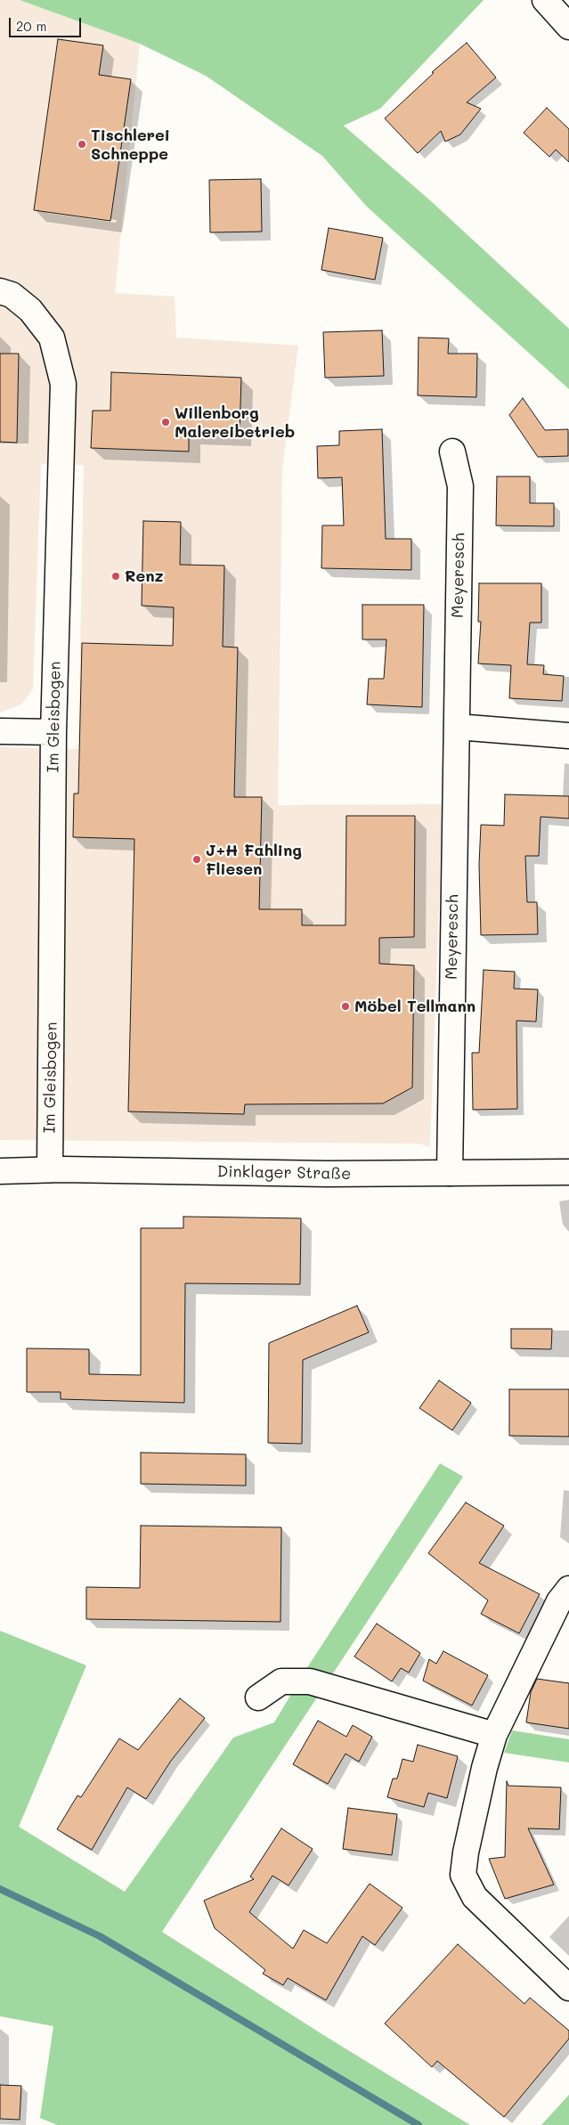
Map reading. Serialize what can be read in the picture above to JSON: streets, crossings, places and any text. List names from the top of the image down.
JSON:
{
  "streets": {
    "street": ["Meyeresch", "Im Gleisbogen", "Dinklager Straße"]
  },
  "crossings": [
    ["Meyeresch", "Dinklager Straße"],
    ["Im Gleisbogen", "Dinklager Straße"]
  ],
  "places": [
    "Tischlerei Schneppe",
    "Willenborg Malereibetrieb",
    "Renz",
    "J+H Fahling Fliesen",
    "Möbel Tellmann"
  ],
  "scale_bar": "20 m"
}
